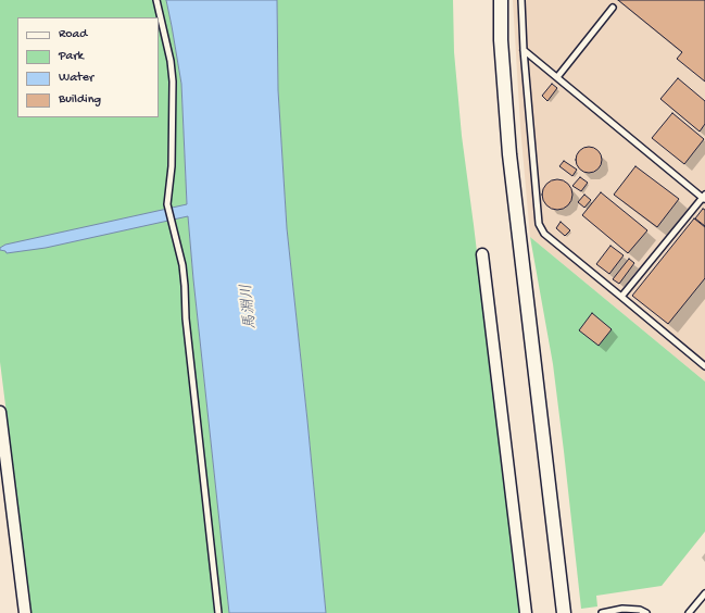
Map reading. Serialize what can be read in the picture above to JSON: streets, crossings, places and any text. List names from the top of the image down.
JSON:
{
  "water": ["馬淵川"],
  "legend": [
    "Road",
    "Park",
    "Water",
    "Building"
  ]
}
